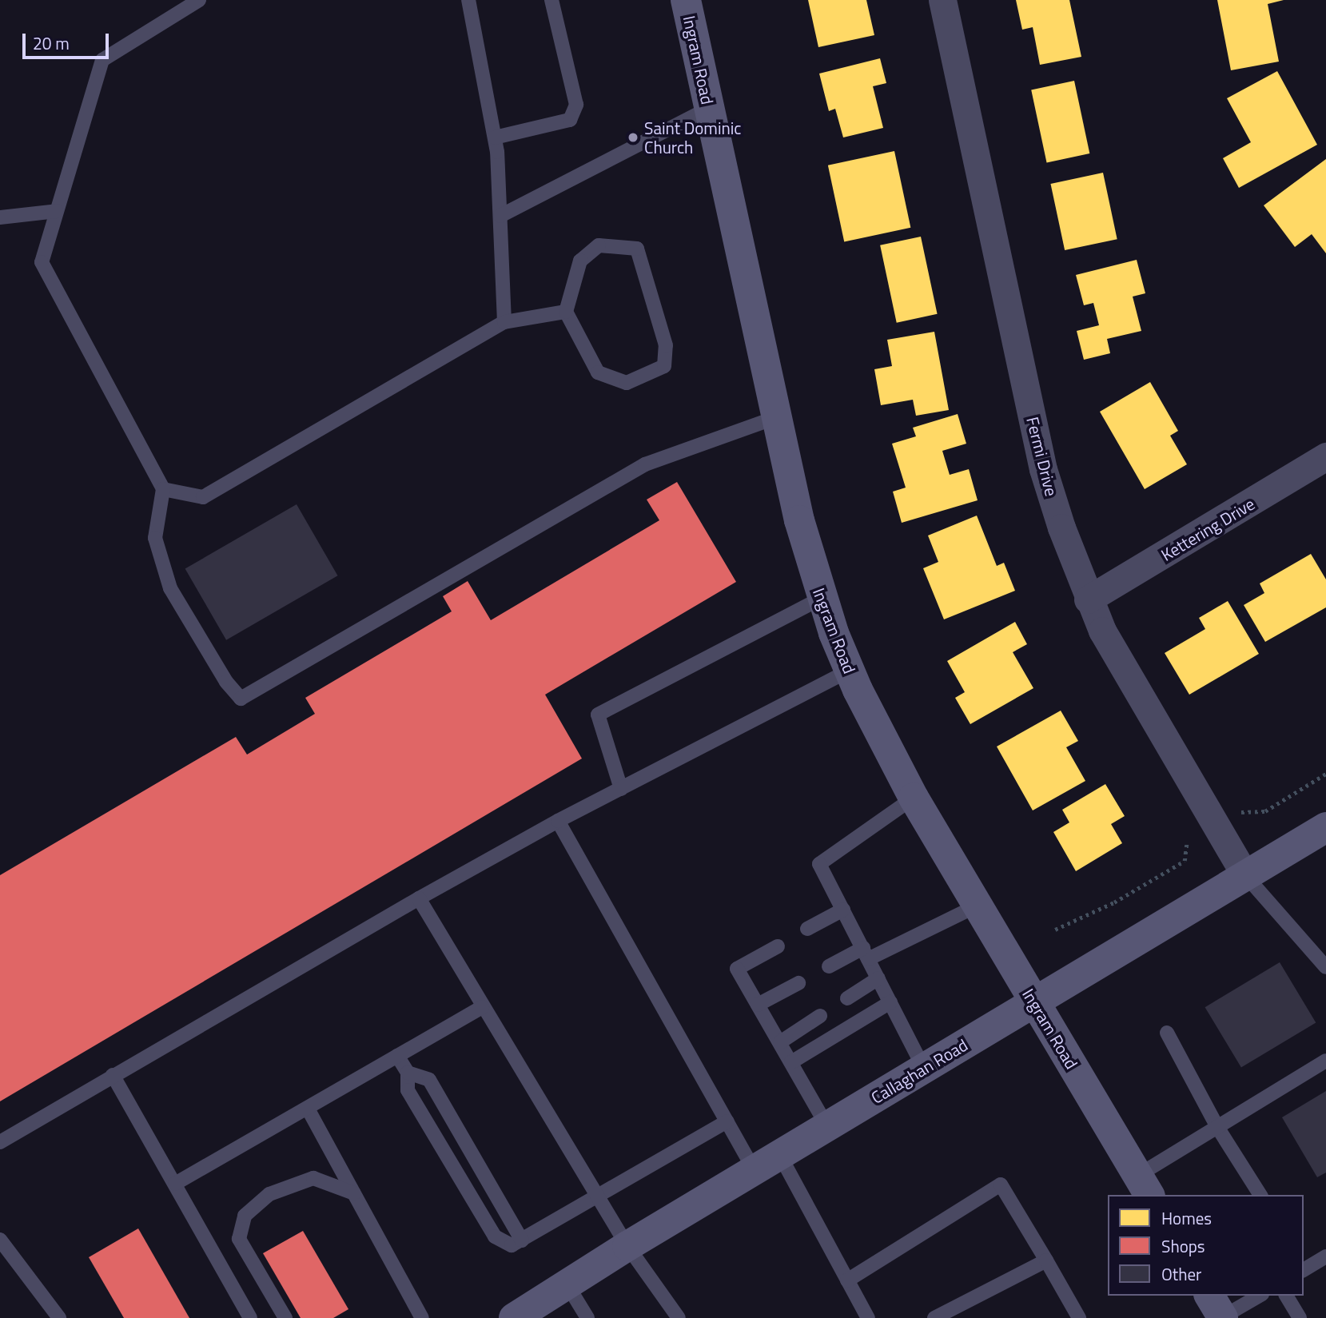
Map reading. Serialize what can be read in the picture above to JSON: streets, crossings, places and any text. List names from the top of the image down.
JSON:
{
  "streets": {
    "main road": ["Ingram Road", "Callaghan Road"],
    "street": ["Fermi Drive", "Kettering Drive"]
  },
  "crossings": [
    ["Ingram Road", "Callaghan Road"],
    ["Fermi Drive", "Kettering Drive"],
    ["Fermi Drive", "Callaghan Road"]
  ],
  "places": ["Saint Dominic Church"],
  "legend": ["Homes", "Shops", "Other"],
  "scale_bar": "20 m"
}
